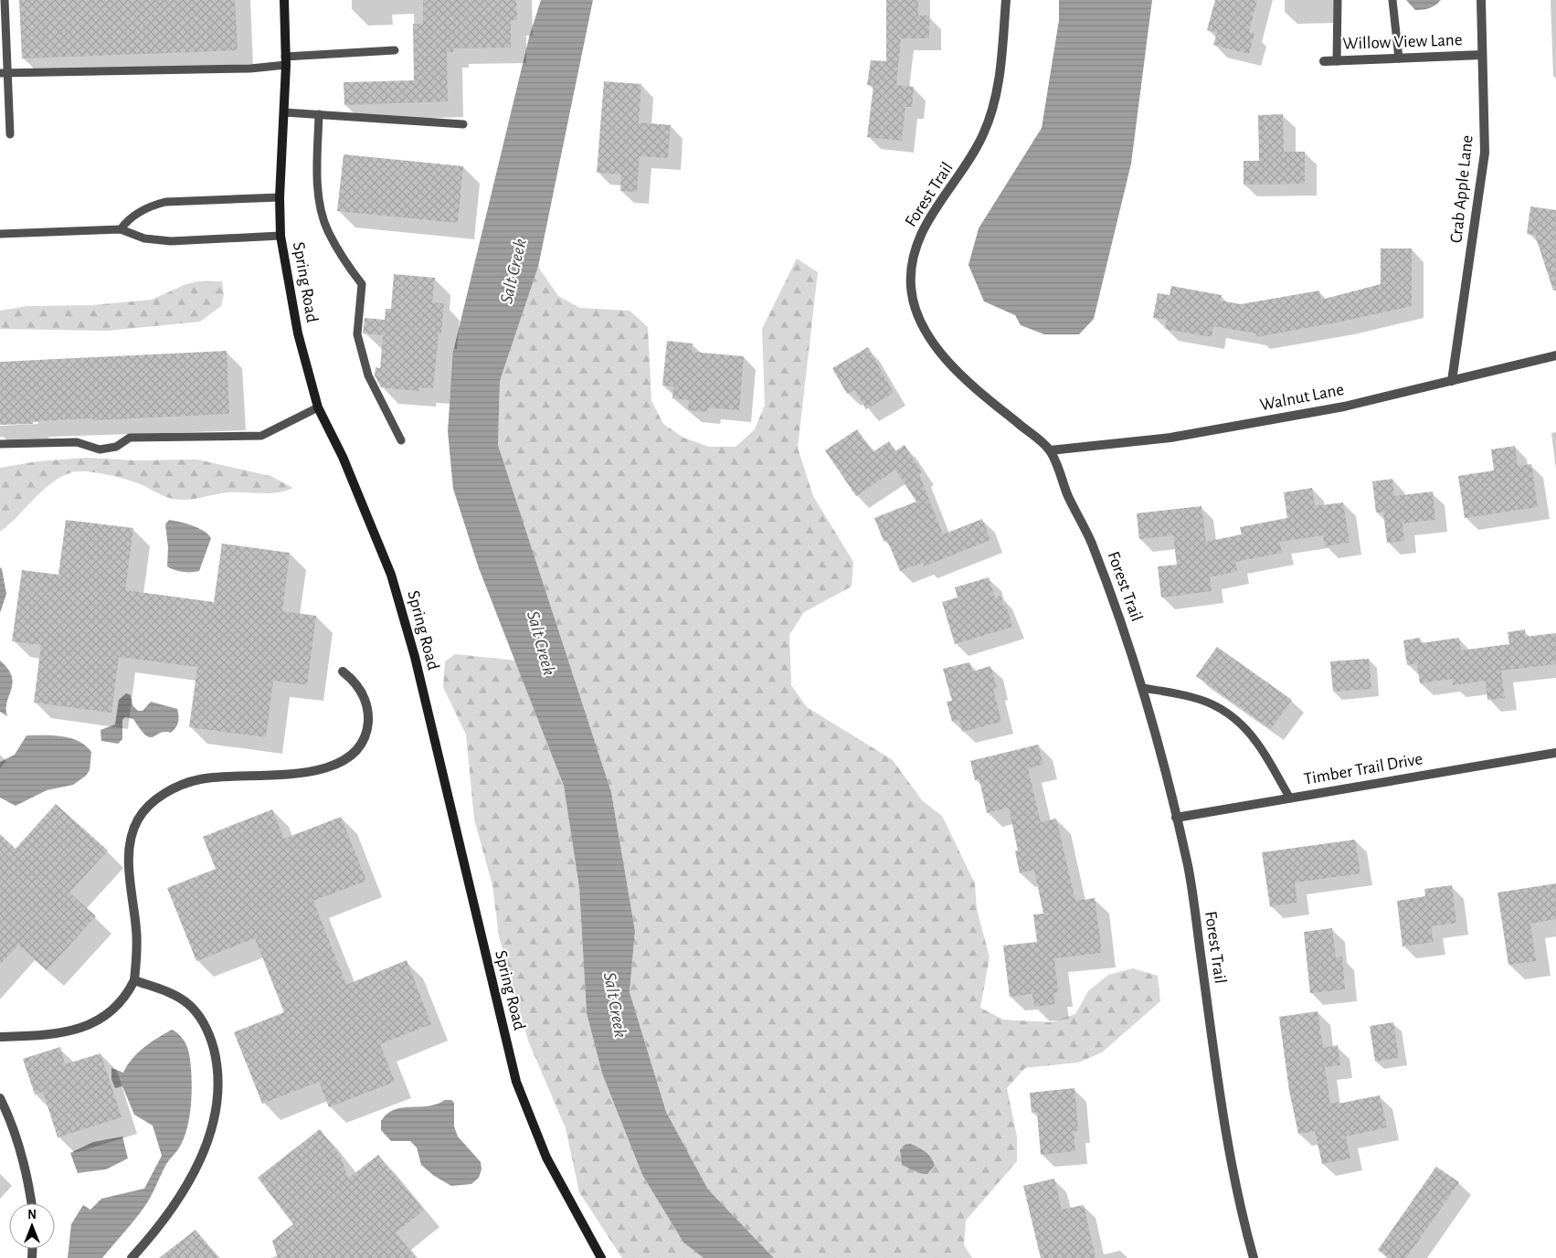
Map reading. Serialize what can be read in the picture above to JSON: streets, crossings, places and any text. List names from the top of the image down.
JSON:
{
  "streets": {
    "street": [
      "Willow View Lane",
      "Crab Apple Lane",
      "Forest Trail",
      "Spring Road",
      "Walnut Lane",
      "Timber Trail Drive"
    ]
  },
  "crossings": [
    ["Willow View Lane", "Crab Apple Lane"],
    ["Crab Apple Lane", "Walnut Lane"],
    ["Forest Trail", "Walnut Lane"],
    ["Forest Trail", "Timber Trail Drive"]
  ],
  "water": ["Salt Creek"],
  "north": "top"
}
